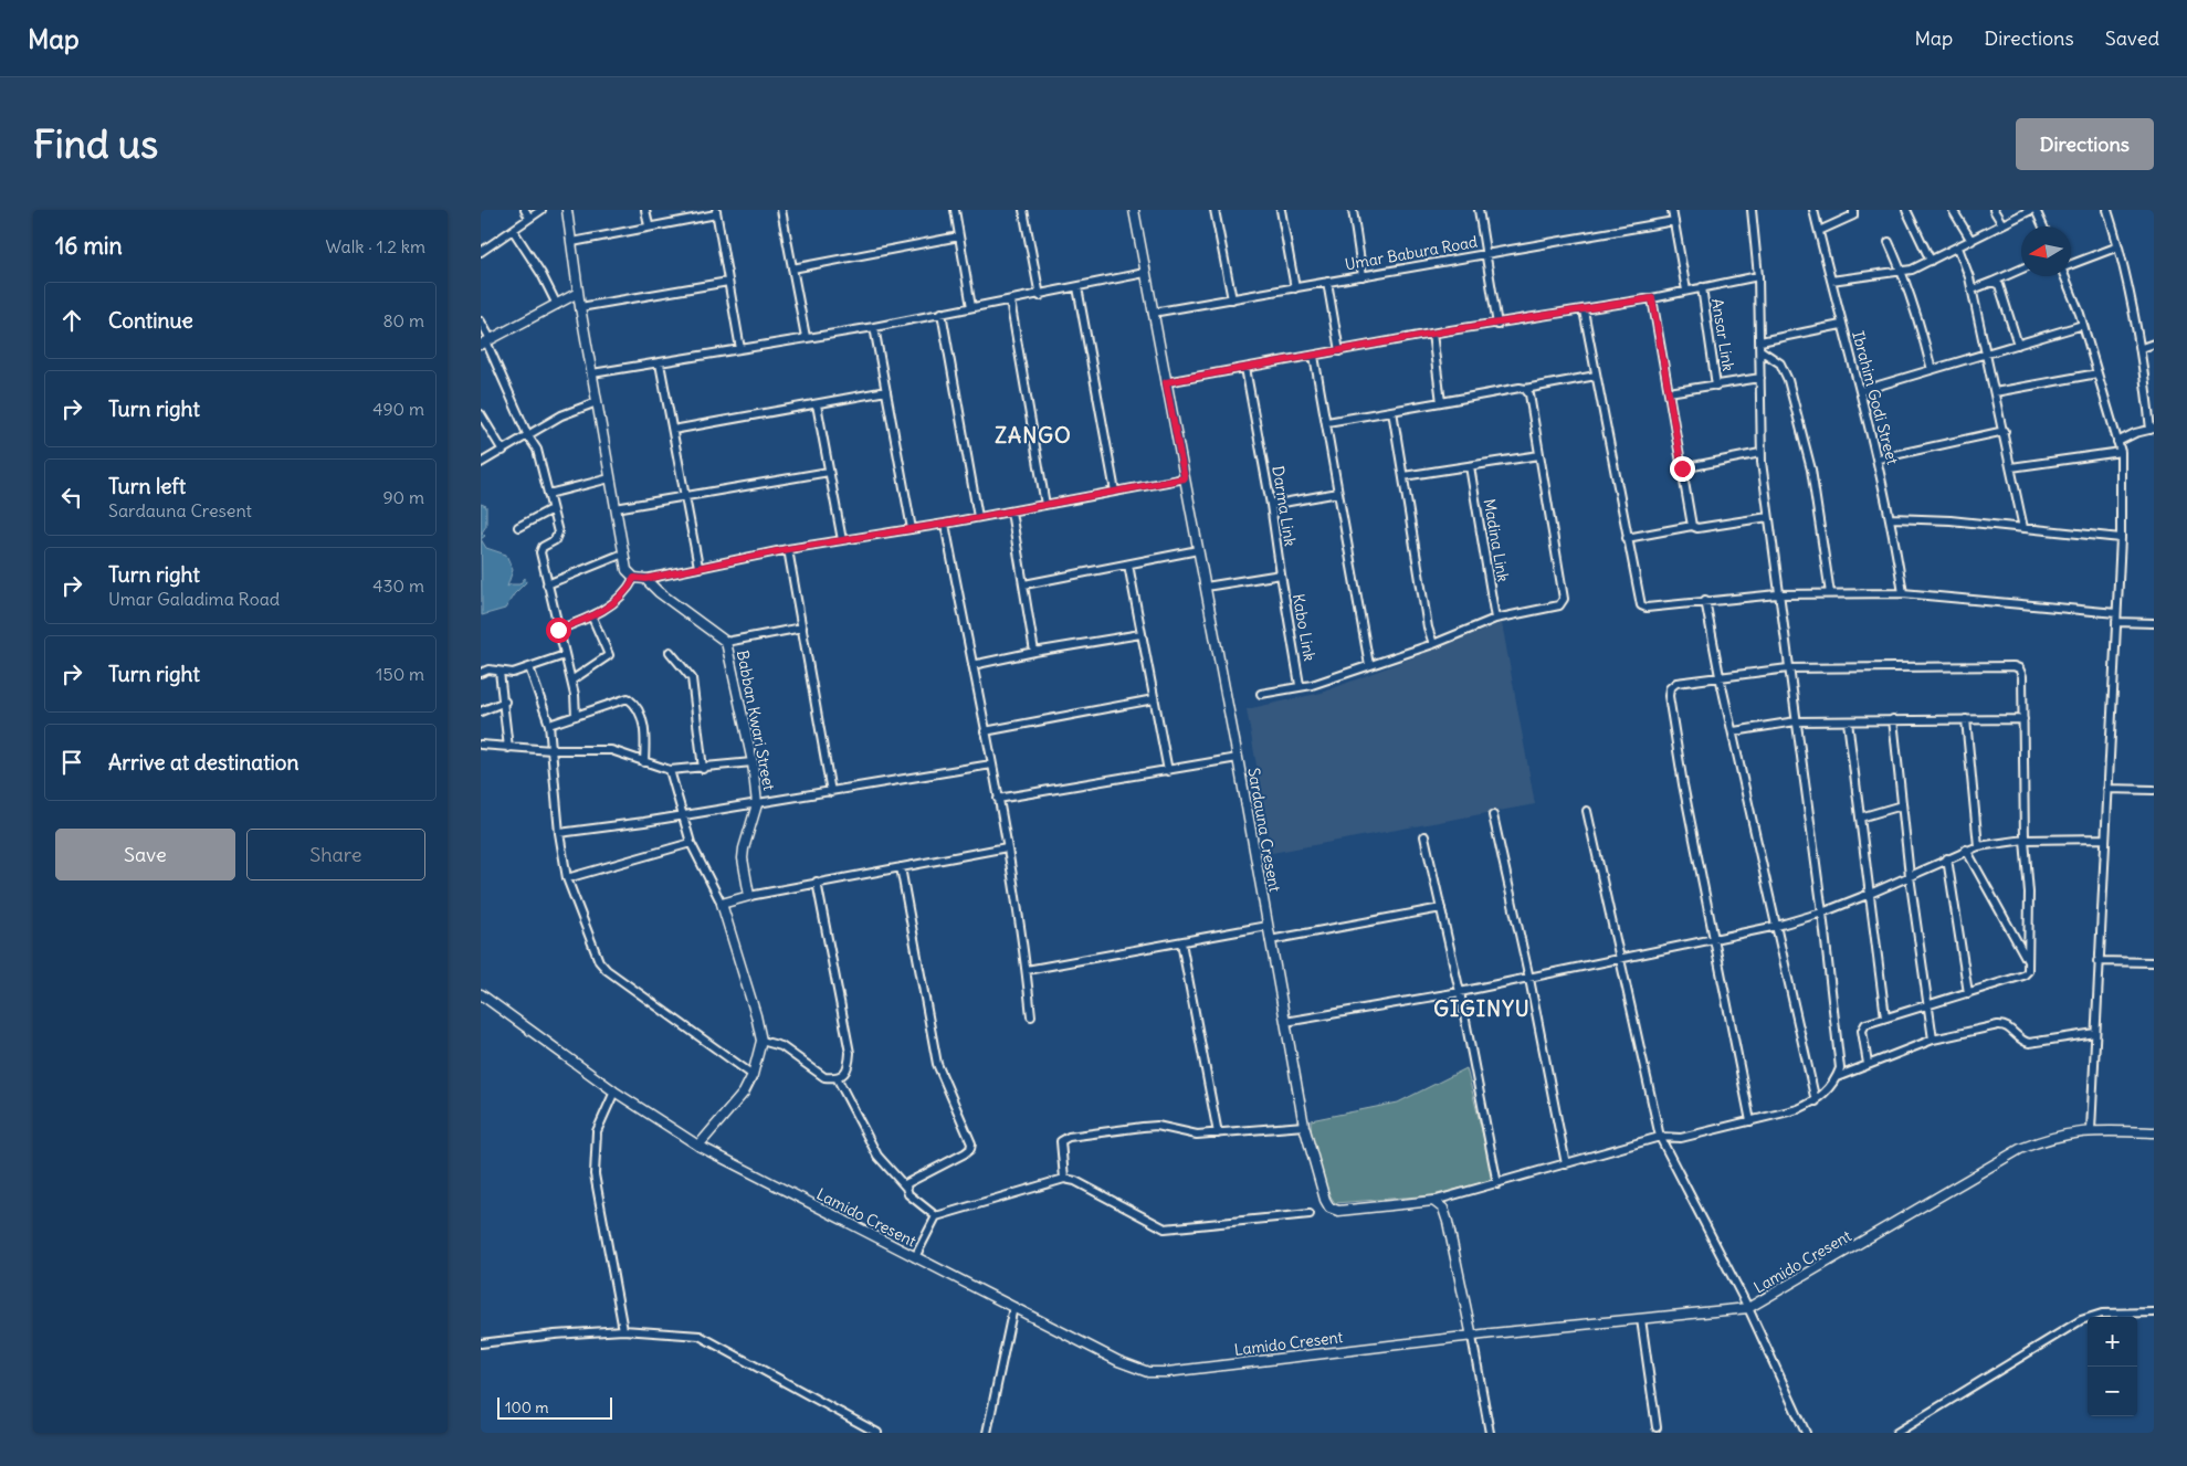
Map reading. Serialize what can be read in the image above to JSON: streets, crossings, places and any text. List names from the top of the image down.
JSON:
{
  "streets": {
    "street": [
      "Umar Babura Road",
      "Ansar Link",
      "Ibrahim Godi Street",
      "Darma Link",
      "Madina Link",
      "Kabo Link",
      "Babban Kwari Street",
      "Sardauna Cresent",
      "Lamido Cresent"
    ]
  },
  "crossings": [
    ["Umar Babura Road", "Sardauna Cresent"],
    ["Darma Link", "Kabo Link"]
  ],
  "districts": ["ZANGO", "GIGINYU"],
  "scale_bar": "100 m",
  "north": "left",
  "page": {
    "header": "Map",
    "nav": ["Map", "Directions", "Saved"],
    "buttons": [
      "Directions",
      ["Save", "Share"]
    ],
    "title": "Find us",
    "heading": ["16 min", "Walk · 1.2 km"],
    "list": [
      ["Continue", "80 m"],
      ["Turn right", "490 m"],
      ["Turn left", "Sardauna Cresent", "90 m"],
      ["Turn right", "Umar Galadima Road", "430 m"],
      ["Turn right", "150 m"],
      "Arrive at destination"
    ],
    "map_buttons": ["+", "−"],
    "scale": "100 m"
  }
}
